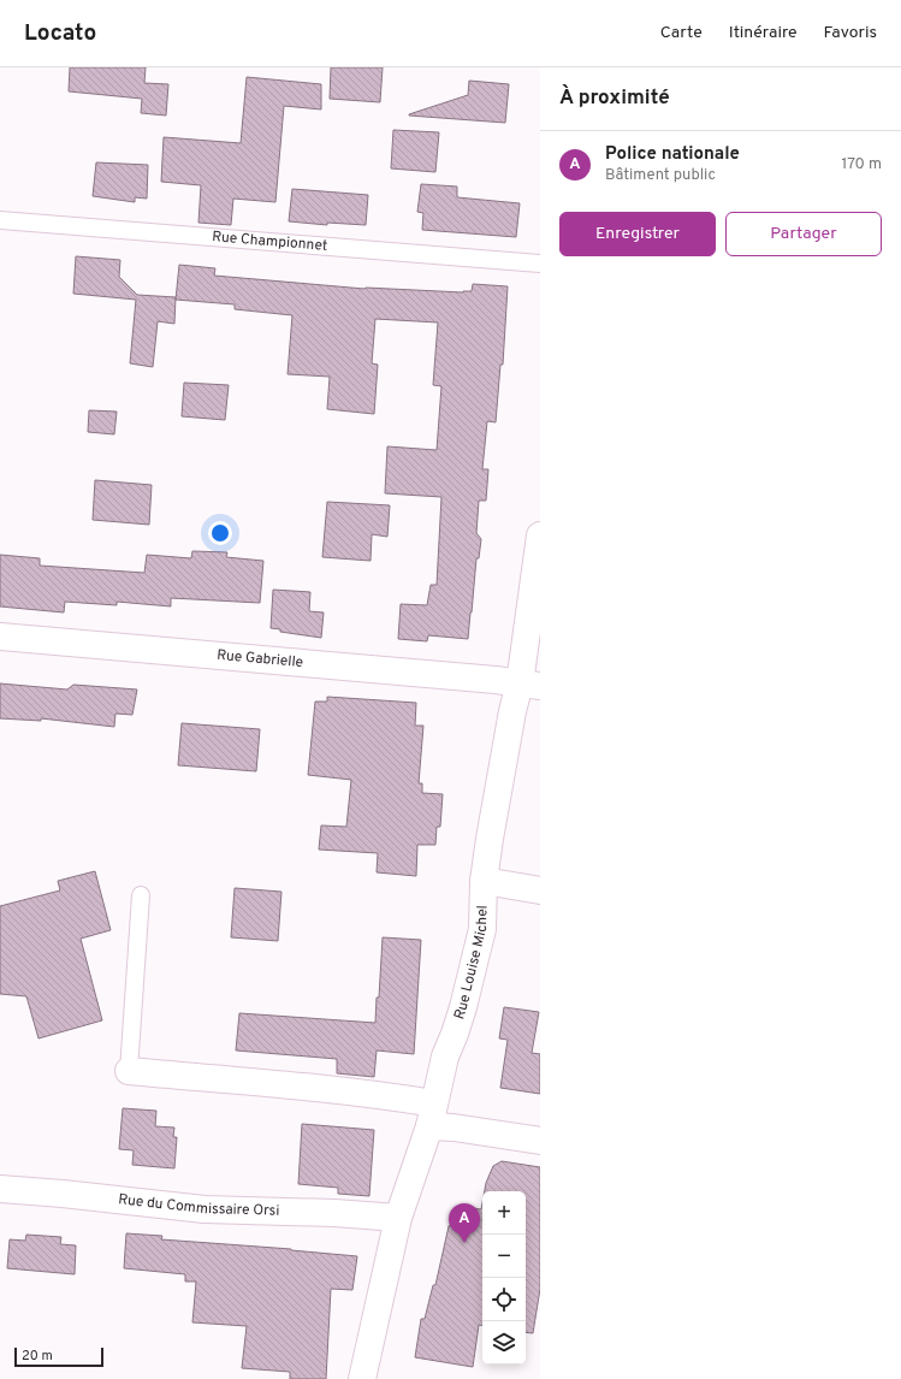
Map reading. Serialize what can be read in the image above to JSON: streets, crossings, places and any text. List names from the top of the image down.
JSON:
{
  "streets": {
    "street": ["Rue Gabrielle", "Rue Louise Michel", "Rue du Commissaire Orsi"],
    "lane": ["Rue Championnet"]
  },
  "crossings": [
    ["Rue Gabrielle", "Rue Louise Michel"],
    ["Rue Louise Michel", "Rue du Commissaire Orsi"]
  ],
  "scale_bar": "20 m",
  "page": {
    "header": "Locato",
    "nav": ["Carte", "Itinéraire", "Favoris"],
    "heading": "À proximité",
    "list": [
      {
        "mark": "A",
        "name": "Police nationale",
        "note": "Bâtiment public",
        "value": "170 m"
      }
    ],
    "buttons": ["Enregistrer", "Partager"],
    "map_buttons": ["+", "−"],
    "pins": "A",
    "scale": "20 m"
  }
}
